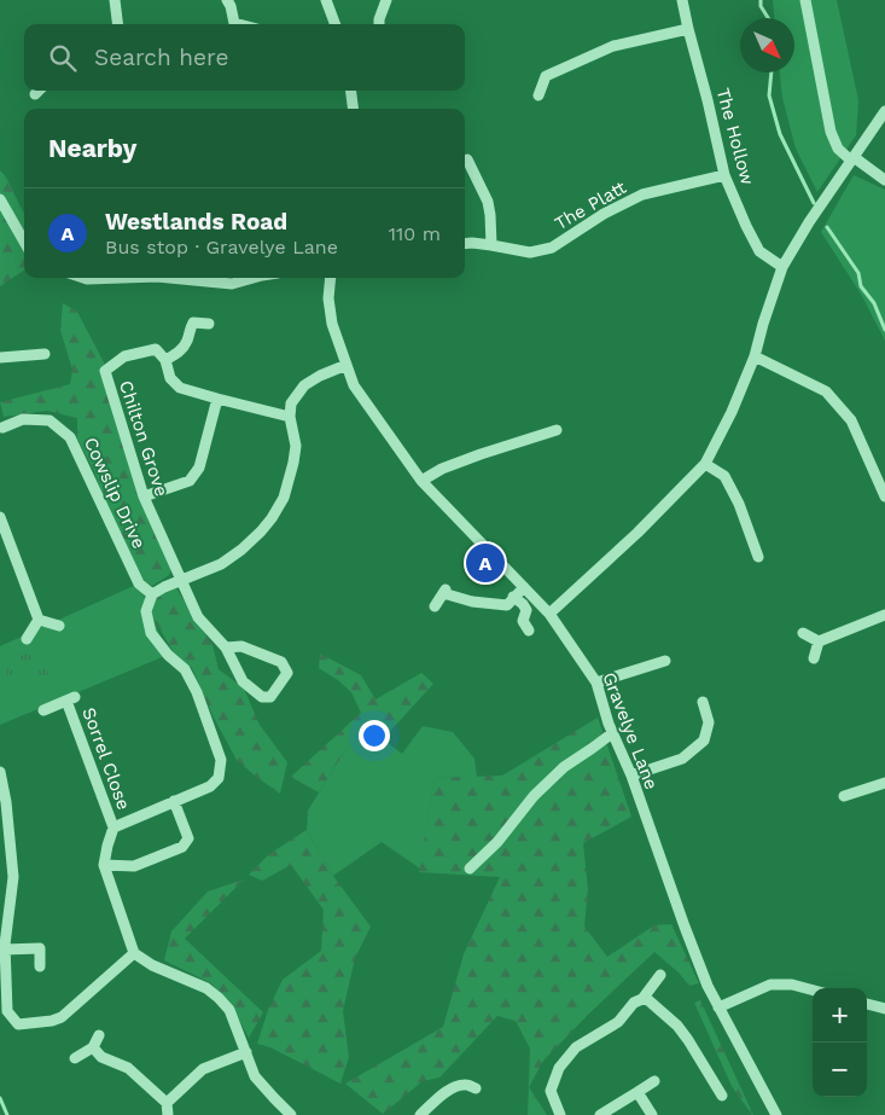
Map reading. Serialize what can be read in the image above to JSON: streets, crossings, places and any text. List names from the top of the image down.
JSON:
{
  "streets": {
    "street": [
      "The Hollow",
      "The Platt",
      "Chilton Grove",
      "Cowslip Drive",
      "Gravelye Lane",
      "Sorrel Close"
    ]
  },
  "crossings": [
    ["The Hollow", "The Platt"]
  ],
  "north": "bottom right",
  "page": {
    "search": "Search here",
    "heading": "Nearby",
    "list": [
      {
        "mark": "A",
        "name": "Westlands Road",
        "note": "Bus stop · Gravelye Lane",
        "value": "110 m"
      }
    ],
    "pins": "A",
    "map_buttons": ["+", "−"]
  }
}
